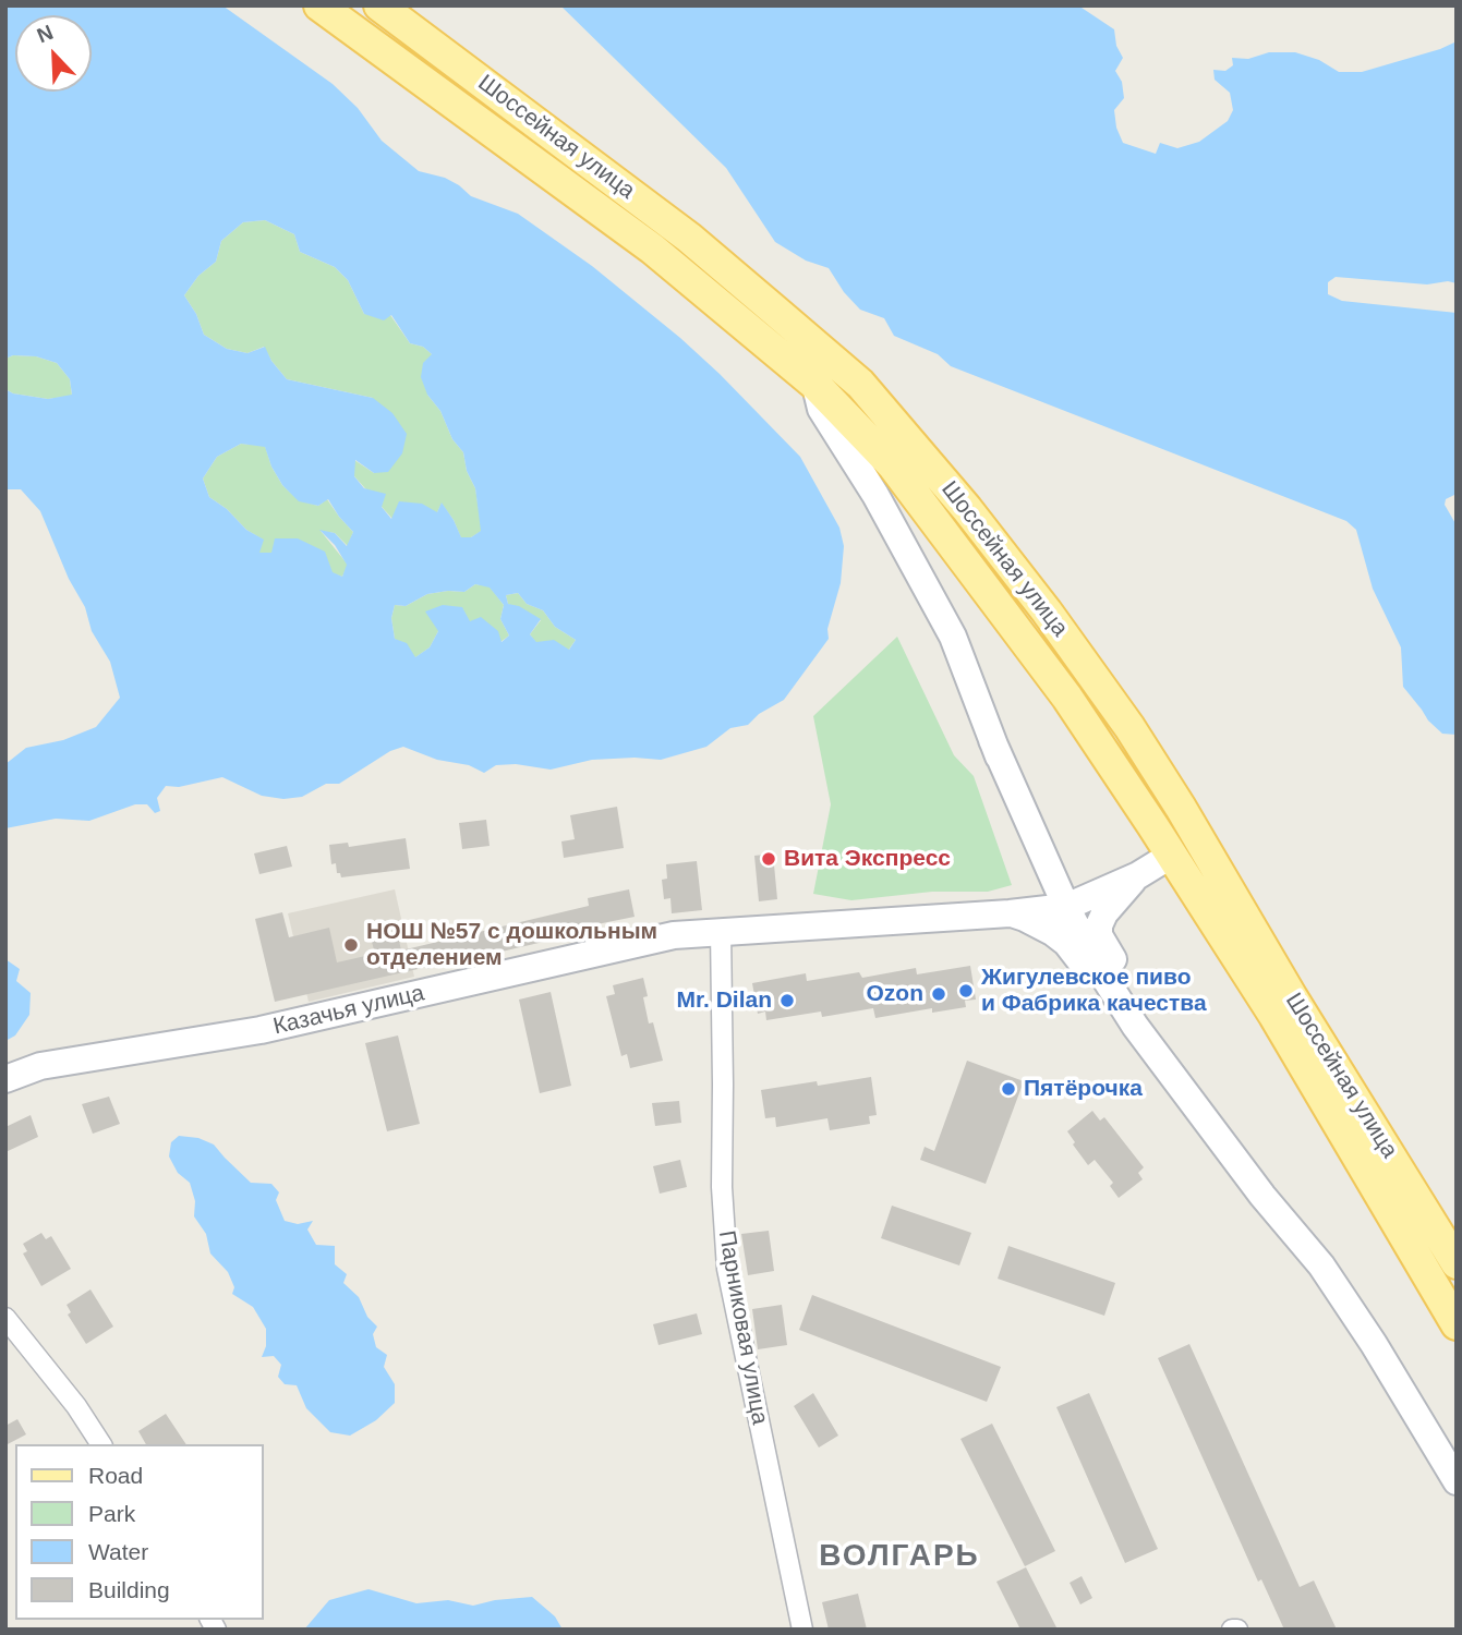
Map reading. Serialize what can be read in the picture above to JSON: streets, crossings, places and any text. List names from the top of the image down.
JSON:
{
  "streets": {
    "main road": ["Шоссейная улица", "Казачья улица"],
    "street": ["Парниковая улица"]
  },
  "crossings": [
    ["Шоссейная улица", "Казачья улица"],
    ["Казачья улица", "Парниковая улица"]
  ],
  "districts": ["ВОЛГАРЬ"],
  "places": [
    "Вита Экспресс",
    "НОШ №57 с дошкольным отделением",
    "Жигулевское пиво и Фабрика качества",
    "Ozon",
    "Mr. Dilan",
    "Пятёрочка"
  ],
  "legend": [
    "Road",
    "Park",
    "Water",
    "Building"
  ],
  "north": "top left"
}
